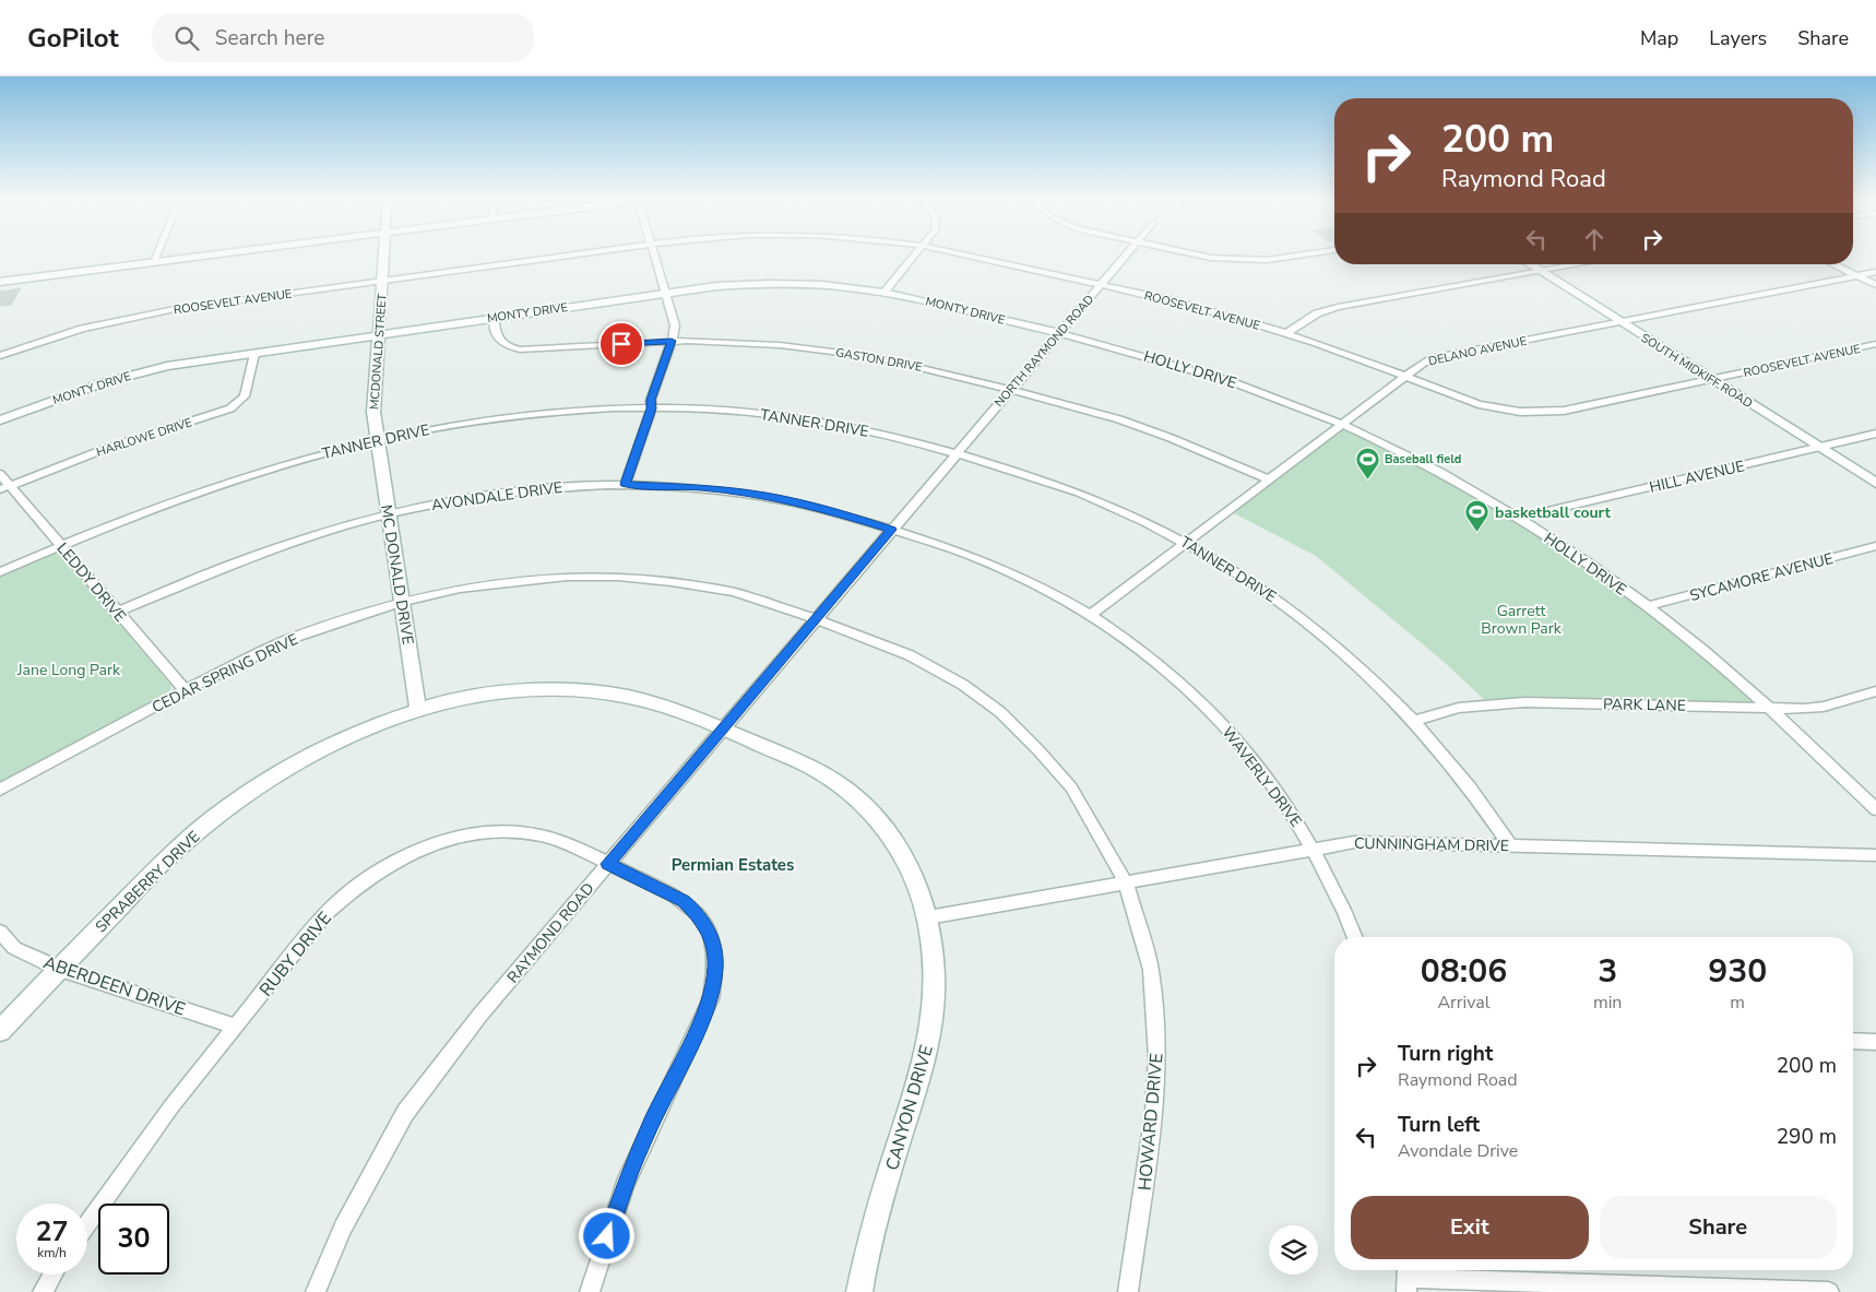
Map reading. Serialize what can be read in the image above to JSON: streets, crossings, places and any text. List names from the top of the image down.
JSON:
{
  "streets": {
    "street": [
      "ROOSEVELT AVENUE",
      "MONTY DRIVE",
      "NORTH RAYMOND ROAD",
      "DELANO AVENUE",
      "MCDONALD STREET",
      "GASTON DRIVE",
      "HOLLY DRIVE",
      "SOUTH MIDKIFF ROAD",
      "TANNER DRIVE",
      "HARLOWE DRIVE",
      "HILL AVENUE",
      "AVONDALE DRIVE",
      "MC DONALD DRIVE",
      "SYCAMORE AVENUE",
      "LEDDY DRIVE",
      "CEDAR SPRING DRIVE",
      "PARK LANE",
      "WAVERLY DRIVE",
      "CUNNINGHAM DRIVE",
      "SPRABERRY DRIVE",
      "RAYMOND ROAD",
      "RUBY DRIVE",
      "ABERDEEN DRIVE",
      "CANYON DRIVE",
      "HOWARD DRIVE"
    ]
  },
  "crossings": [
    ["ROOSEVELT AVENUE", "NORTH RAYMOND ROAD"],
    ["ROOSEVELT AVENUE", "DELANO AVENUE"],
    ["ROOSEVELT AVENUE", "MCDONALD STREET"],
    ["ROOSEVELT AVENUE", "SOUTH MIDKIFF ROAD"],
    ["MONTY DRIVE", "NORTH RAYMOND ROAD"],
    ["MONTY DRIVE", "MCDONALD STREET"],
    ["MONTY DRIVE", "GASTON DRIVE"],
    ["MONTY DRIVE", "HOLLY DRIVE"],
    ["MONTY DRIVE", "HARLOWE DRIVE"],
    ["NORTH RAYMOND ROAD", "GASTON DRIVE"],
    ["NORTH RAYMOND ROAD", "HOLLY DRIVE"],
    ["NORTH RAYMOND ROAD", "TANNER DRIVE"],
    ["NORTH RAYMOND ROAD", "RAYMOND ROAD"],
    ["DELANO AVENUE", "GASTON DRIVE"],
    ["DELANO AVENUE", "HOLLY DRIVE"],
    ["DELANO AVENUE", "SOUTH MIDKIFF ROAD"],
    ["DELANO AVENUE", "TANNER DRIVE"],
    ["DELANO AVENUE", "WAVERLY DRIVE"],
    ["MCDONALD STREET", "TANNER DRIVE"],
    ["MCDONALD STREET", "MC DONALD DRIVE"],
    ["HOLLY DRIVE", "HILL AVENUE"],
    ["HOLLY DRIVE", "SYCAMORE AVENUE"],
    ["HOLLY DRIVE", "PARK LANE"],
    ["SOUTH MIDKIFF ROAD", "HILL AVENUE"],
    ["TANNER DRIVE", "MC DONALD DRIVE"],
    ["TANNER DRIVE", "LEDDY DRIVE"],
    ["TANNER DRIVE", "PARK LANE"],
    ["TANNER DRIVE", "CUNNINGHAM DRIVE"],
    ["TANNER DRIVE", "RAYMOND ROAD"],
    ["HARLOWE DRIVE", "LEDDY DRIVE"],
    ["AVONDALE DRIVE", "MC DONALD DRIVE"],
    ["AVONDALE DRIVE", "LEDDY DRIVE"],
    ["AVONDALE DRIVE", "WAVERLY DRIVE"],
    ["AVONDALE DRIVE", "RAYMOND ROAD"],
    ["MC DONALD DRIVE", "CEDAR SPRING DRIVE"],
    ["MC DONALD DRIVE", "SPRABERRY DRIVE"],
    ["LEDDY DRIVE", "CEDAR SPRING DRIVE"],
    ["CEDAR SPRING DRIVE", "RAYMOND ROAD"],
    ["CEDAR SPRING DRIVE", "HOWARD DRIVE"],
    ["WAVERLY DRIVE", "CUNNINGHAM DRIVE"],
    ["WAVERLY DRIVE", "RAYMOND ROAD"],
    ["CUNNINGHAM DRIVE", "CANYON DRIVE"],
    ["CUNNINGHAM DRIVE", "HOWARD DRIVE"],
    ["SPRABERRY DRIVE", "RAYMOND ROAD"],
    ["SPRABERRY DRIVE", "ABERDEEN DRIVE"],
    ["SPRABERRY DRIVE", "CANYON DRIVE"],
    ["RAYMOND ROAD", "RUBY DRIVE"],
    ["RAYMOND ROAD", "CANYON DRIVE"],
    ["RAYMOND ROAD", "HOWARD DRIVE"],
    ["RUBY DRIVE", "ABERDEEN DRIVE"]
  ],
  "districts": ["Permian Estates"],
  "parks": ["Garrett Brown Park", "Jane Long Park"],
  "places": {
    "sports": ["Baseball field", "basketball court"]
  },
  "page": {
    "header": "GoPilot",
    "search": "Search here",
    "nav": ["Map", "Layers", "Share"],
    "turn": ["200 m", "Raymond Road"],
    "eta": [
      "08:06",
      "Arrival",
      "3",
      "min",
      "930",
      "m"
    ],
    "list": [
      {
        "name": "Turn right",
        "note": "Raymond Road",
        "value": "200 m"
      },
      {
        "name": "Turn left",
        "note": "Avondale Drive",
        "value": "290 m"
      }
    ],
    "buttons": ["Exit", "Share"],
    "speed": "27 km/h",
    "limit": "30"
  }
}
